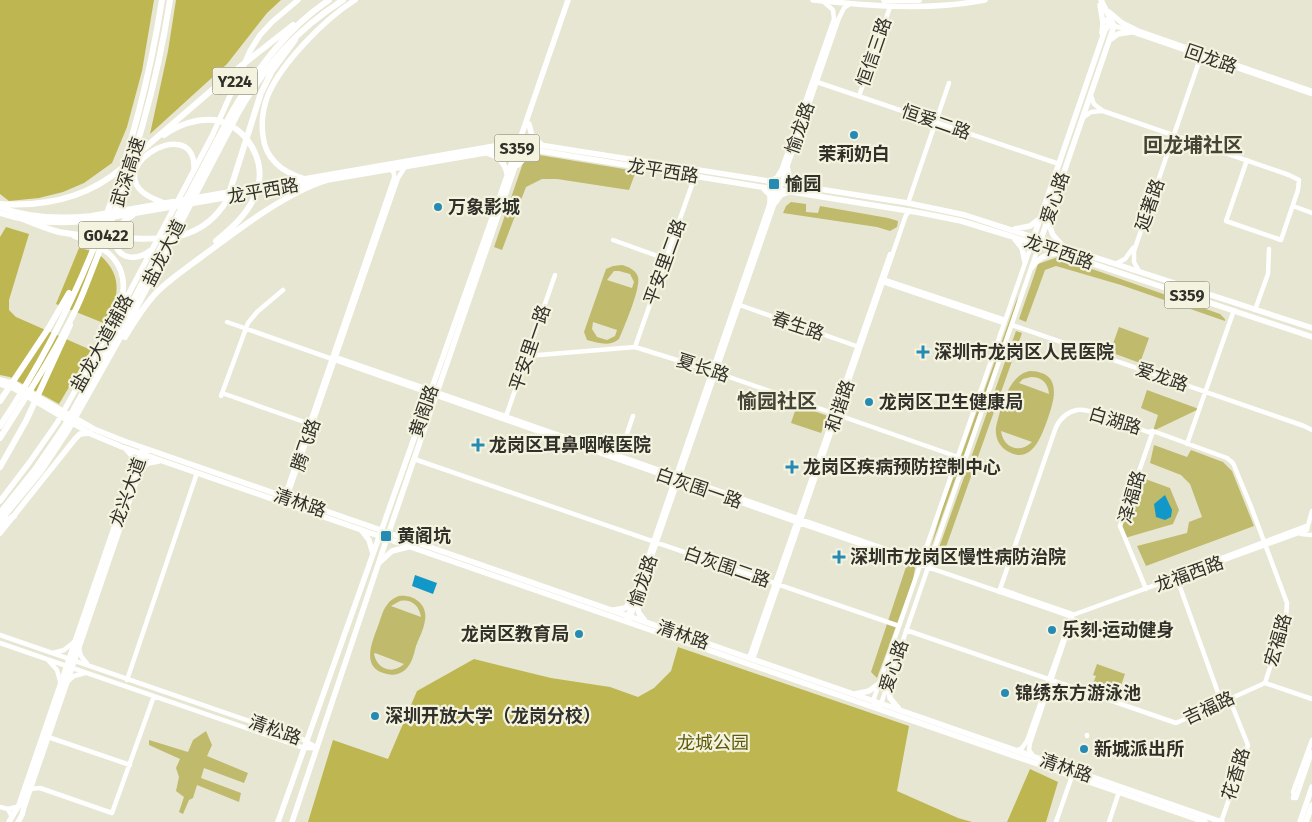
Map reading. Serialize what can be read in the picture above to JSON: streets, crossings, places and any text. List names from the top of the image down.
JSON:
{
  "streets": {
    "highway": ["武深高速", "G0422", "盐龙大道"],
    "main road": [
      "Y224",
      "S359",
      "龙平西路",
      "爱心路",
      "盐龙大道辅路",
      "黄阁路",
      "龙兴大道",
      "清林路"
    ],
    "street": [
      "恒信三路",
      "回龙路",
      "恒爱二路",
      "愉龙路",
      "延著路",
      "平安里二路",
      "春生路",
      "平安里一路",
      "夏长路",
      "爱龙路",
      "和谐路",
      "白湖路",
      "腾飞路",
      "白灰围一路",
      "泽福路",
      "白灰围二路",
      "龙福西路",
      "宏福路",
      "吉福路",
      "清松路",
      "花香路"
    ]
  },
  "crossings": [
    ["恒信三路", "恒爱二路"],
    ["回龙路", "爱心路"],
    ["回龙路", "延著路"],
    ["恒爱二路", "愉龙路"],
    ["恒爱二路", "爱心路"],
    ["愉龙路", "龙平西路"],
    ["愉龙路", "春生路"],
    ["愉龙路", "夏长路"],
    ["愉龙路", "白灰围一路"],
    ["愉龙路", "清林路"],
    ["愉龙路", "白灰围二路"],
    ["龙平西路", "爱心路"],
    ["龙平西路", "延著路"],
    ["龙平西路", "平安里二路"],
    ["龙平西路", "和谐路"],
    ["龙平西路", "黄阁路"],
    ["龙平西路", "腾飞路"],
    ["爱心路", "夏长路"],
    ["爱心路", "爱龙路"],
    ["爱心路", "白灰围一路"],
    ["爱心路", "清林路"],
    ["爱心路", "白灰围二路"],
    ["盐龙大道", "盐龙大道辅路"],
    ["平安里二路", "夏长路"],
    ["春生路", "和谐路"],
    ["平安里一路", "夏长路"],
    ["平安里一路", "白灰围一路"],
    ["夏长路", "和谐路"],
    ["和谐路", "白灰围一路"],
    ["和谐路", "清林路"],
    ["和谐路", "白灰围二路"],
    ["黄阁路", "白灰围一路"],
    ["黄阁路", "清林路"],
    ["黄阁路", "白灰围二路"],
    ["黄阁路", "清松路"],
    ["白湖路", "白灰围一路"],
    ["白湖路", "泽福路"],
    ["白湖路", "龙福西路"],
    ["白湖路", "宏福路"],
    ["腾飞路", "白灰围一路"],
    ["腾飞路", "清林路"],
    ["白灰围一路", "龙福西路"],
    ["龙兴大道", "清林路"],
    ["龙兴大道", "清松路"],
    ["泽福路", "龙福西路"],
    ["清林路", "花香路"],
    ["龙福西路", "宏福路"],
    ["宏福路", "吉福路"],
    ["吉福路", "花香路"]
  ],
  "districts": ["回龙埔社区", "愉园社区"],
  "parks": ["龙城公园"],
  "places": {
    "other": [
      "茉莉奶白",
      "万象影城",
      "龙岗区卫生健康局",
      "乐刻·运动健身",
      "龙岗区教育局",
      "锦绣东方游泳池",
      "深圳开放大学（龙岗分校）",
      "新城派出所"
    ],
    "transit": ["愉园", "黄阁坑"],
    "health": [
      "深圳市龙岗区人民医院",
      "龙岗区耳鼻咽喉医院",
      "龙岗区疾病预防控制中心",
      "深圳市龙岗区慢性病防治院"
    ]
  }
}
